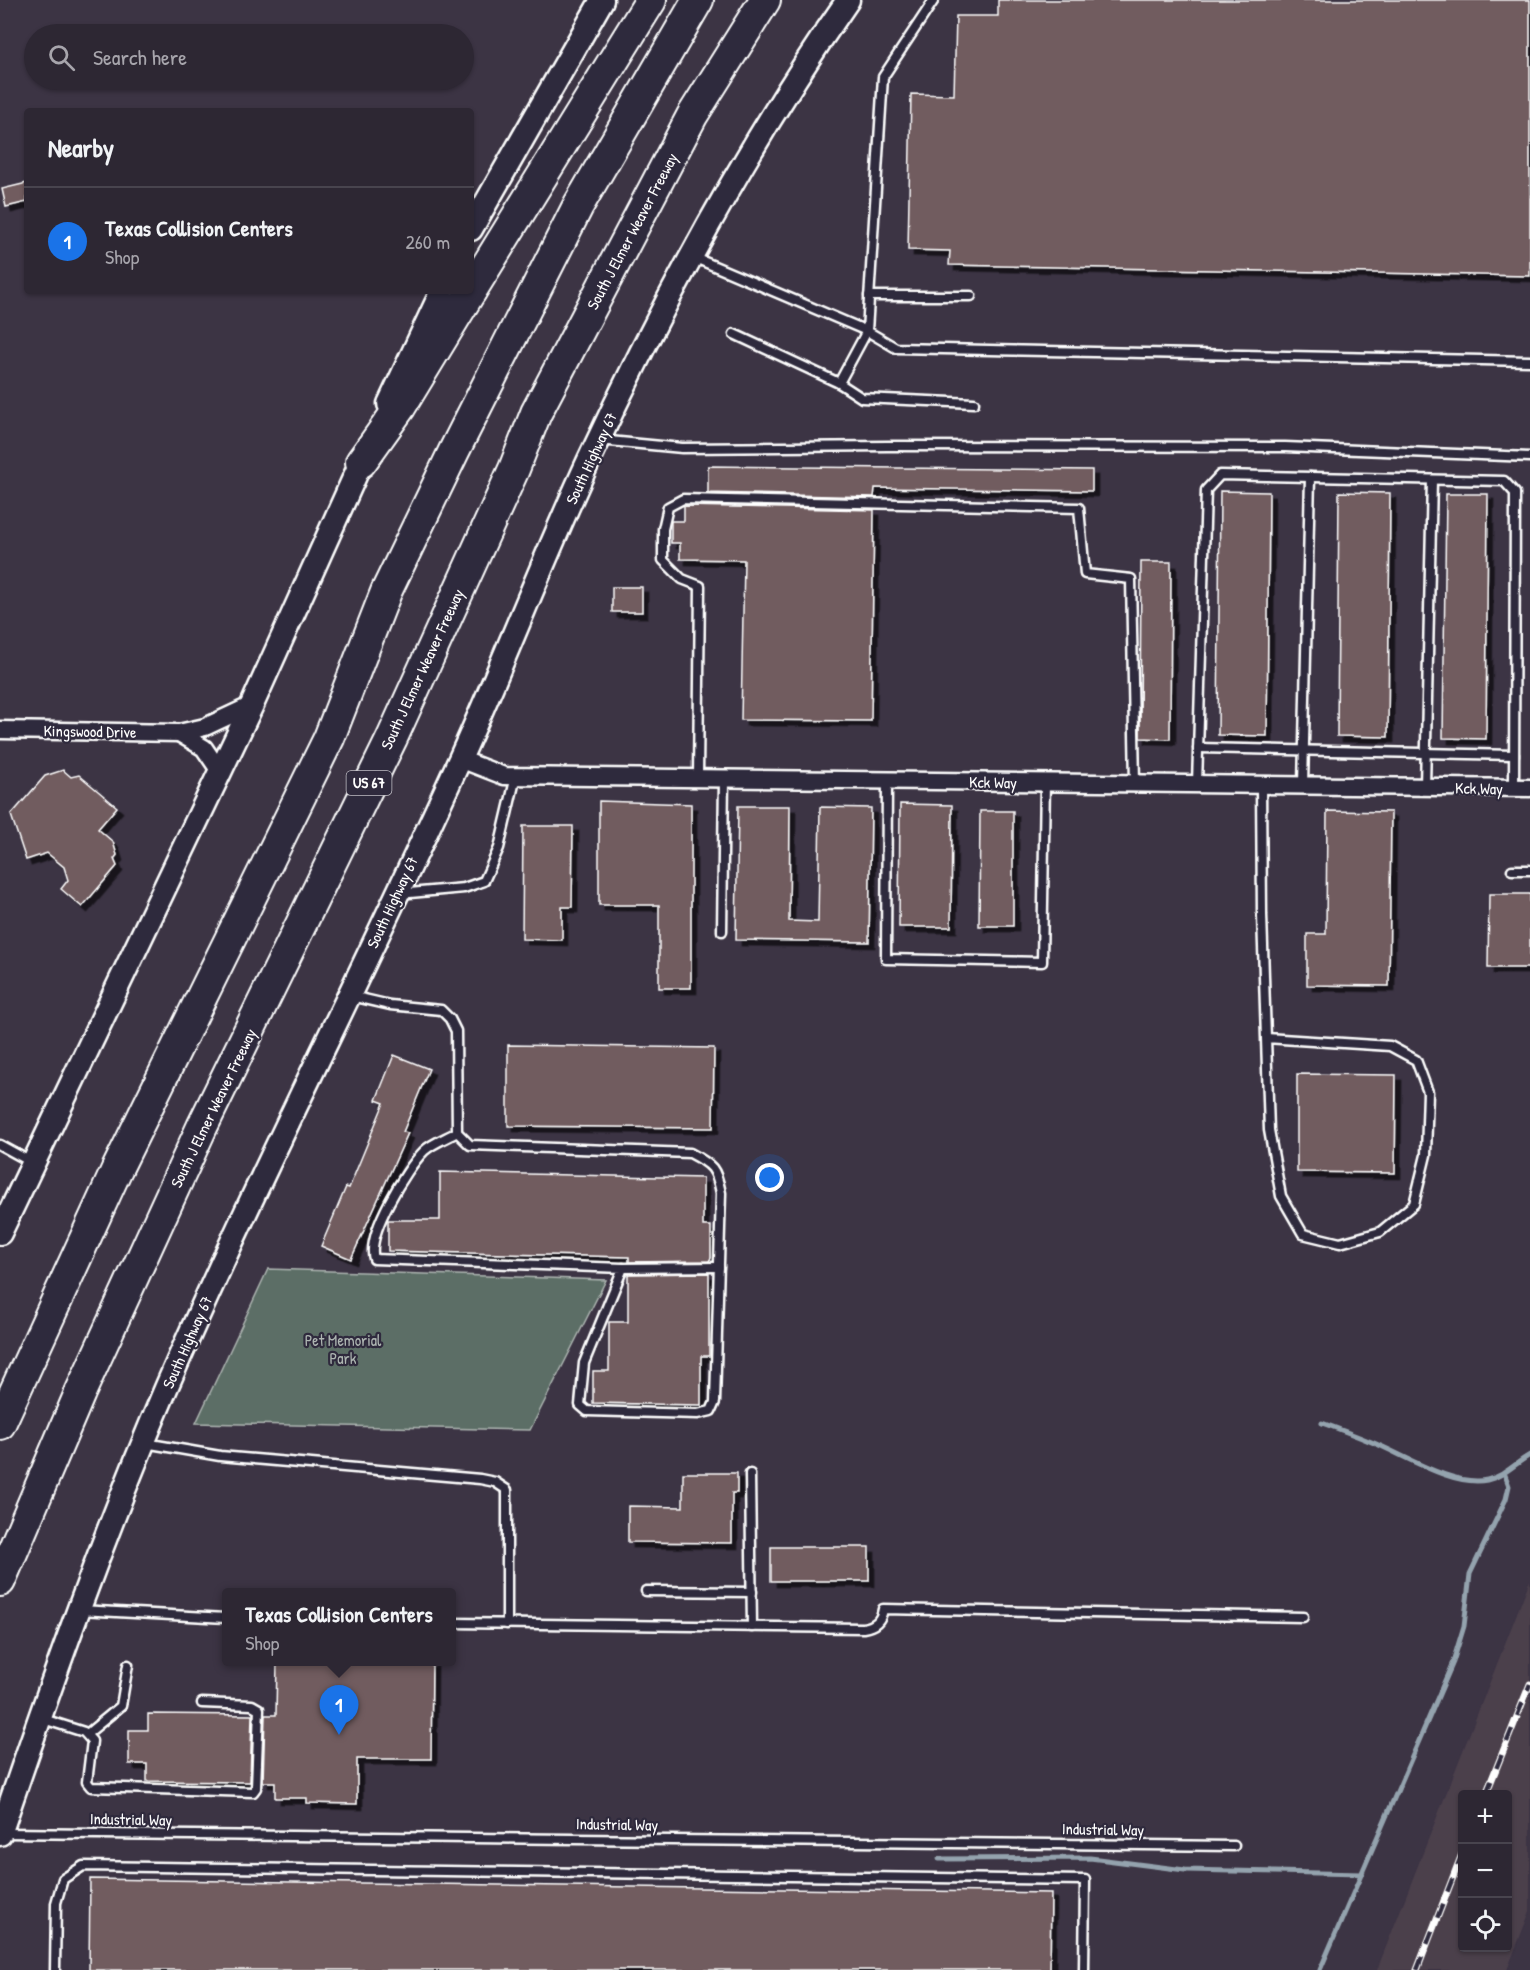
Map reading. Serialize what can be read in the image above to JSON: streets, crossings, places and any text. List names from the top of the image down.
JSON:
{
  "streets": {
    "highway": ["South J Elmer Weaver Freeway", "US 67"],
    "main road": ["South Highway 67"],
    "street": ["Kingswood Drive", "Kck Way"],
    "lane": ["Industrial Way"]
  },
  "crossings": [
    ["South Highway 67", "Kck Way"],
    ["South Highway 67", "Industrial Way"]
  ],
  "parks": ["Pet Memorial Park"],
  "page": {
    "search": "Search here",
    "heading": "Nearby",
    "list": [
      {
        "mark": "1",
        "name": "Texas Collision Centers",
        "note": "Shop",
        "value": "260 m"
      }
    ],
    "popup": ["Texas Collision Centers", "Shop"],
    "pins": "1",
    "map_buttons": ["+", "−"]
  }
}
